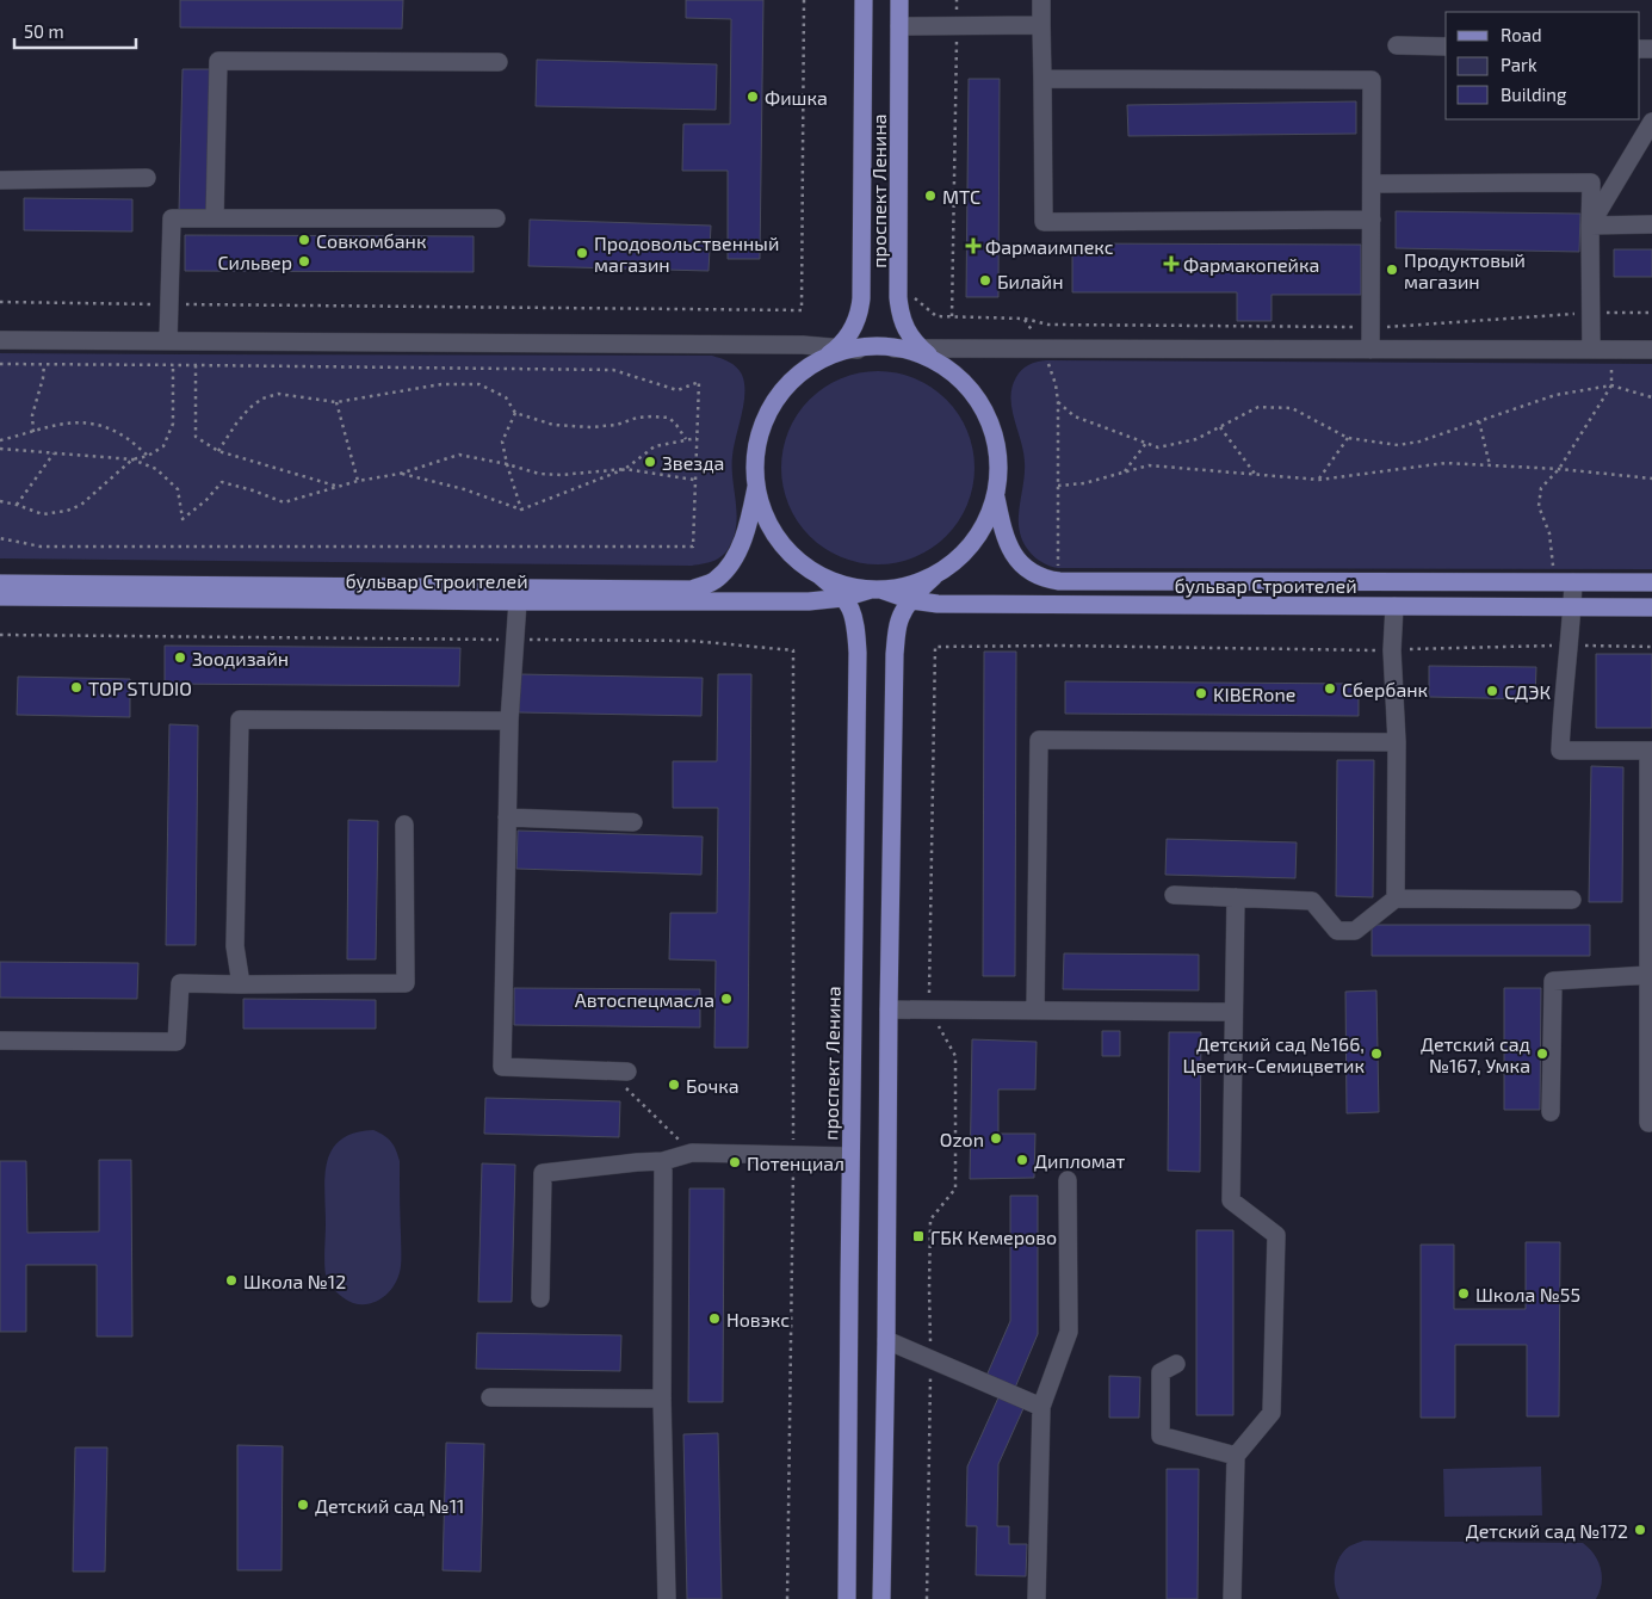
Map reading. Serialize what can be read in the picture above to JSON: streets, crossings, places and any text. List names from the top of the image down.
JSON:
{
  "streets": {
    "main road": ["проспект Ленина", "бульвар Строителей"]
  },
  "crossings": [
    ["проспект Ленина", "бульвар Строителей"]
  ],
  "places": {
    "other": [
      "Фишка",
      "МТС",
      "Совкомбанк",
      "Продовольственный магазин",
      "Сильвер",
      "Продуктовый магазин",
      "Билайн",
      "Звезда",
      "Зоодизайн",
      "TOP STUDIO",
      "Сбербанк",
      "СДЭК",
      "KIBERone",
      "Автоспецмасла",
      "Детский сад №166, Цветик-Семицветик",
      "Детский сад №167, Умка",
      "Бочка",
      "Ozon",
      "Дипломат",
      "Потенциал",
      "Школа №12",
      "Школа №55",
      "Новэкс",
      "Детский сад №11",
      "Детский сад №172"
    ],
    "health": ["Фармаимпекс", "Фармакопейка"],
    "transit": ["ГБК Кемерово"]
  },
  "legend": ["Road", "Park", "Building"],
  "scale_bar": "50 m"
}
